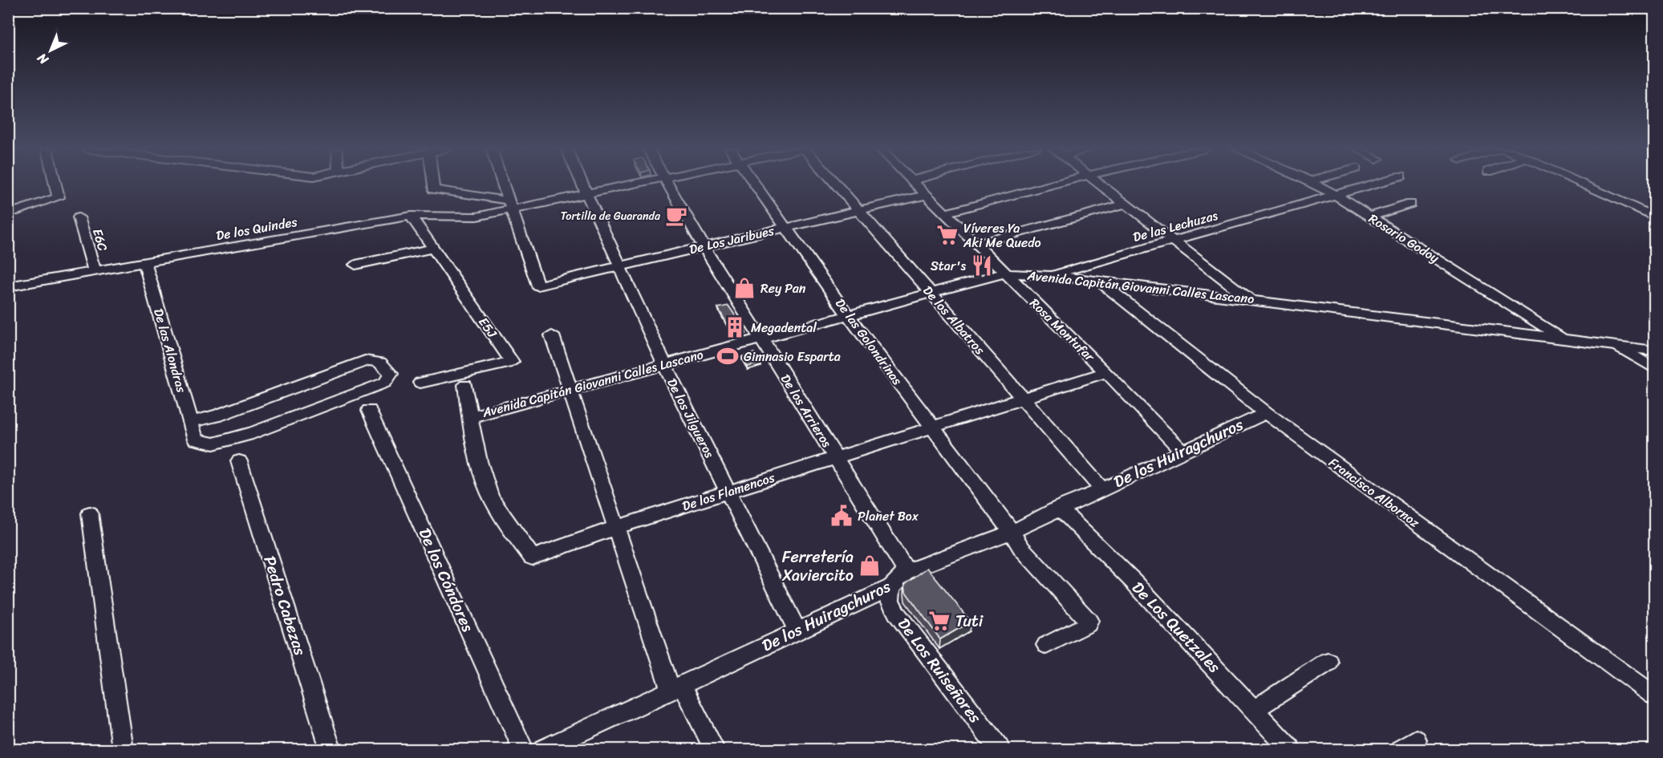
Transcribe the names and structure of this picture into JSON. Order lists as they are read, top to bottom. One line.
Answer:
{"streets":{"street":["De las Lechuzas","De los Quindes","Rosario Godoy","E6C","De Los Jaribues","Avenida Capitán Giovanni Calles Lascano","De los Albatros","E5J","Rosa Montufar","De las Golondrinas","De las Alondras","De los Arrieros","De los Jilgueros","De los Huiragchuros","De los Flamencos","Francisco Albornoz","De los Cóndores","Pedro Cabezas","De Los Quetzales","De Los Ruiseñores"]},"crossings":[["De las Lechuzas","Rosario Godoy"],["De las Lechuzas","Avenida Capitán Giovanni Calles Lascano"],["De los Quindes","E6C"],["De los Quindes","De Los Jaribues"],["De los Quindes","E5J"],["De los Quindes","De las Alondras"],["Rosario Godoy","Avenida Capitán Giovanni Calles Lascano"],["De Los Jaribues","De los Albatros"],["De Los Jaribues","Rosa Montufar"],["De Los Jaribues","De las Golondrinas"],["De Los Jaribues","De los Arrieros"],["De Los Jaribues","De los Jilgueros"],["Avenida Capitán Giovanni Calles Lascano","De los Albatros"],["Avenida Capitán Giovanni Calles Lascano","Rosa Montufar"],["Avenida Capitán Giovanni Calles Lascano","De las Golondrinas"],["Avenida Capitán Giovanni Calles Lascano","De los Arrieros"],["Avenida Capitán Giovanni Calles Lascano","De los Jilgueros"],["Avenida Capitán Giovanni Calles Lascano","De los Flamencos"],["Avenida Capitán Giovanni Calles Lascano","Francisco Albornoz"],["De los Albatros","De los Huiragchuros"],["De los Albatros","De los Flamencos"],["Rosa Montufar","De los Huiragchuros"],["Rosa Montufar","De los Flamencos"],["De las Golondrinas","De los Huiragchuros"],["De las Golondrinas","De los Flamencos"],["De los Arrieros","De los Huiragchuros"],["De los Arrieros","De los Flamencos"],["De los Jilgueros","De los Huiragchuros"],["De los Jilgueros","De los Flamencos"],["De los Huiragchuros","Francisco Albornoz"],["De los Huiragchuros","De Los Quetzales"],["De los Huiragchuros","De Los Ruiseñores"]],"places":{"cafe":["Tortilla de Guaranda"],"supermarket":["Víveres Ya Aki Me Quedo","Tuti"],"restaurant":["Star's"],"shop":["Rey Pan","Ferretería Xaviercito"],"building":["Megadental"],"sports":["Gimnasio Esparta"],"public building":["Planet Box"]},"north":"bottom left"}
